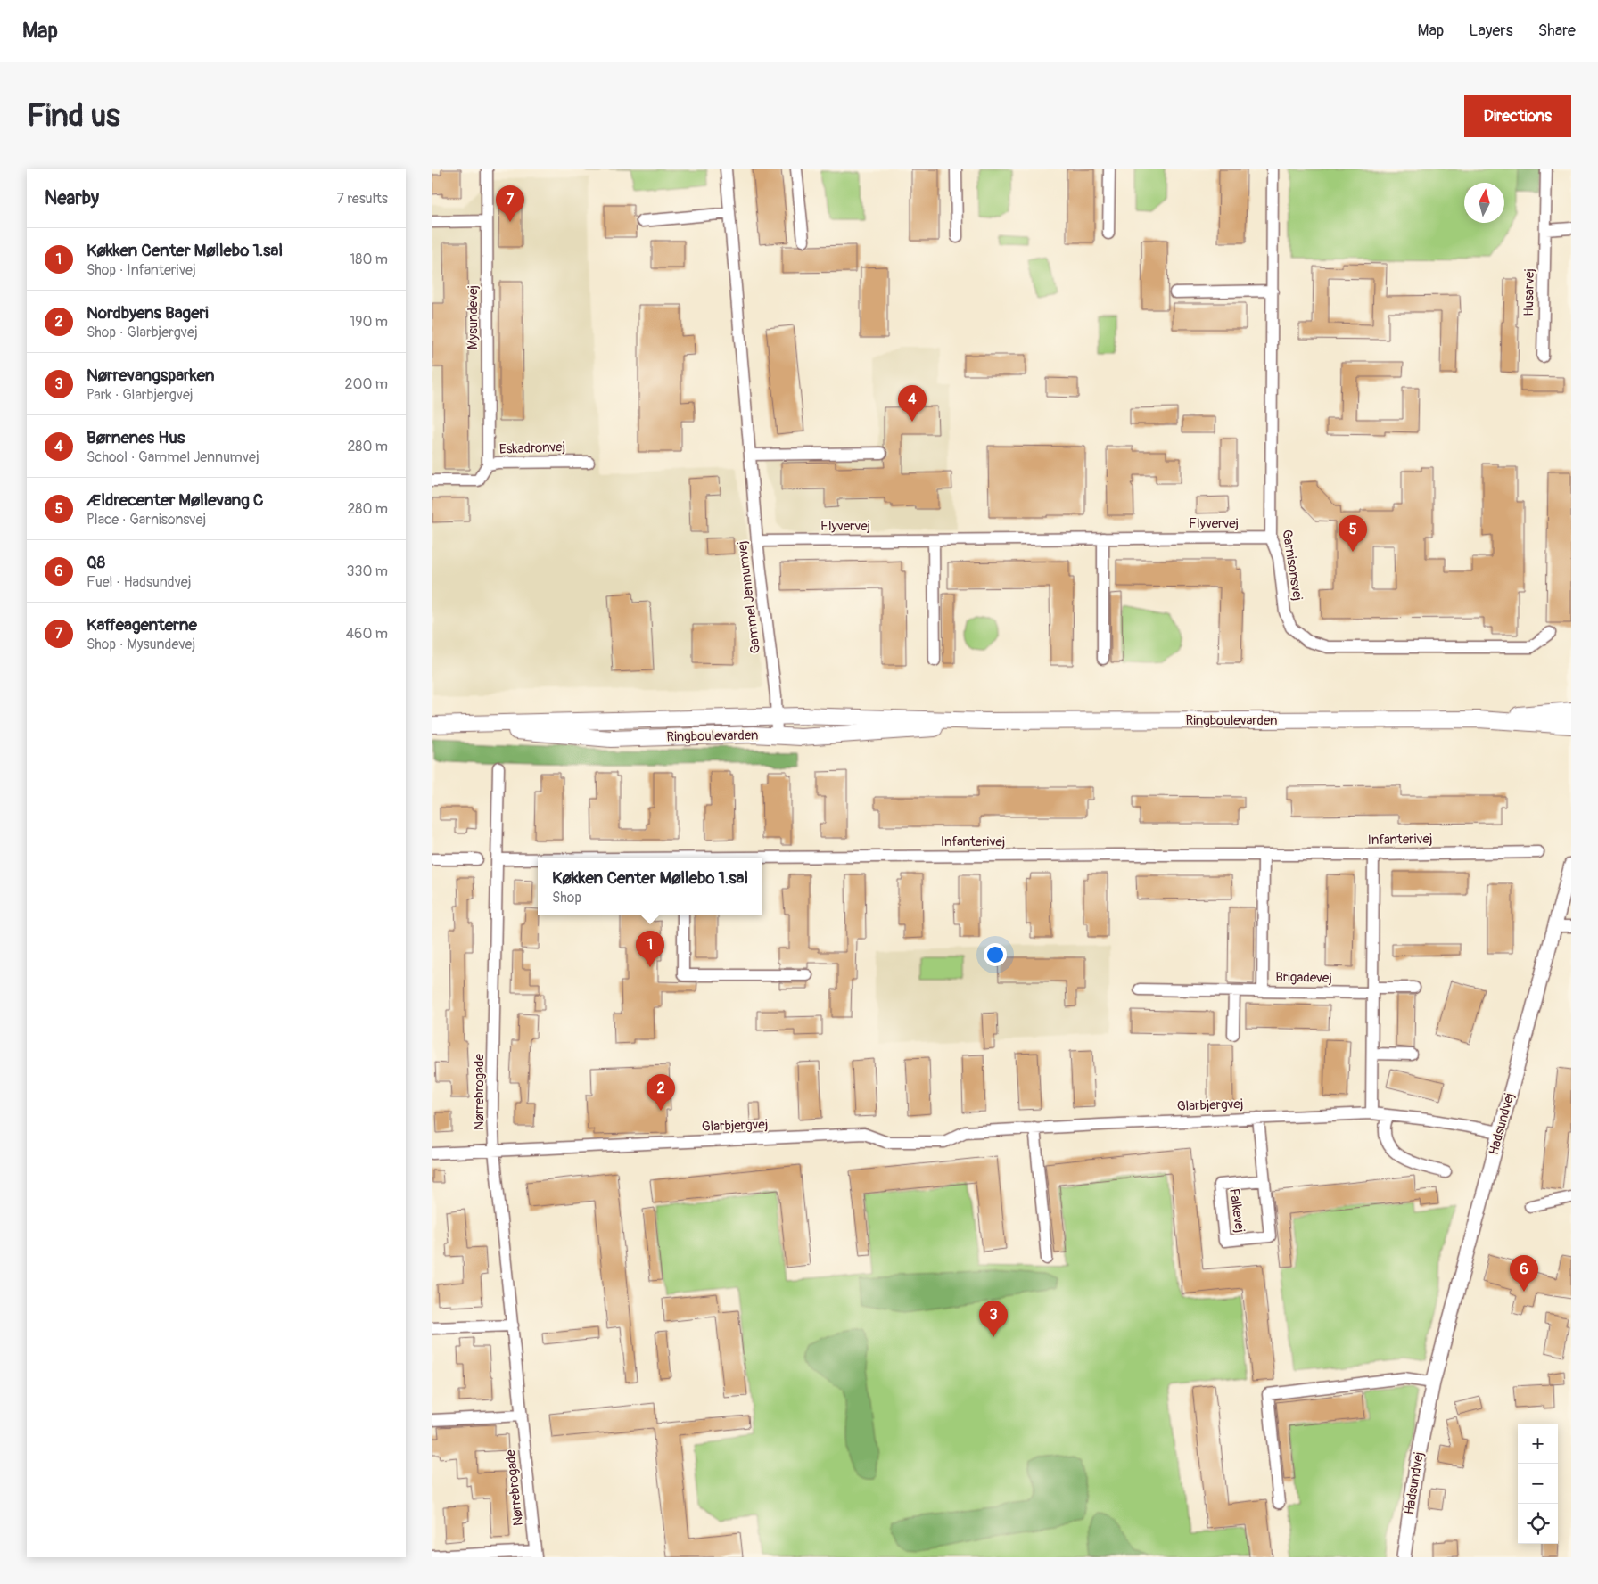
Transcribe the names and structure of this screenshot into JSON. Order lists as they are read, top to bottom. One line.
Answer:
{"streets":{"main road":["Ringboulevarden"],"street":["Husarvej","Mysundevej","Eskadronvej","Flyvervej","Garnisonsvej","Gammel Jennumvej","Infanterivej","Brigadevej","Nørrebrogade","Glarbjergvej","Hadsundvej","Falkevej"]},"crossings":[["Mysundevej","Eskadronvej"],["Flyvervej","Garnisonsvej"],["Flyvervej","Gammel Jennumvej"],["Gammel Jennumvej","Ringboulevarden"],["Infanterivej","Nørrebrogade"],["Nørrebrogade","Glarbjergvej"],["Glarbjergvej","Hadsundvej"],["Glarbjergvej","Falkevej"]],"north":"top","page":{"header":"Map","nav":["Map","Layers","Share"],"buttons":"Directions","title":"Find us","heading":["Nearby","7 results"],"pins":["7","4","5","1","2","6","3"],"list":[{"mark":"1","name":"Køkken Center Møllebo 1.sal","note":"Shop · Infanterivej","value":"180 m"},{"mark":"2","name":"Nordbyens Bageri","note":"Shop · Glarbjergvej","value":"190 m"},{"mark":"3","name":"Nørrevangsparken","note":"Park · Glarbjergvej","value":"200 m"},{"mark":"4","name":"Børnenes Hus","note":"School · Gammel Jennumvej","value":"280 m"},{"mark":"5","name":"Ældrecenter Møllevang C","note":"Place · Garnisonsvej","value":"280 m"},{"mark":"6","name":"Q8","note":"Fuel · Hadsundvej","value":"330 m"},{"mark":"7","name":"Kaffeagenterne","note":"Shop · Mysundevej","value":"460 m"}],"popup":["Køkken Center Møllebo 1.sal","Shop"],"map_buttons":["+","−"]}}
